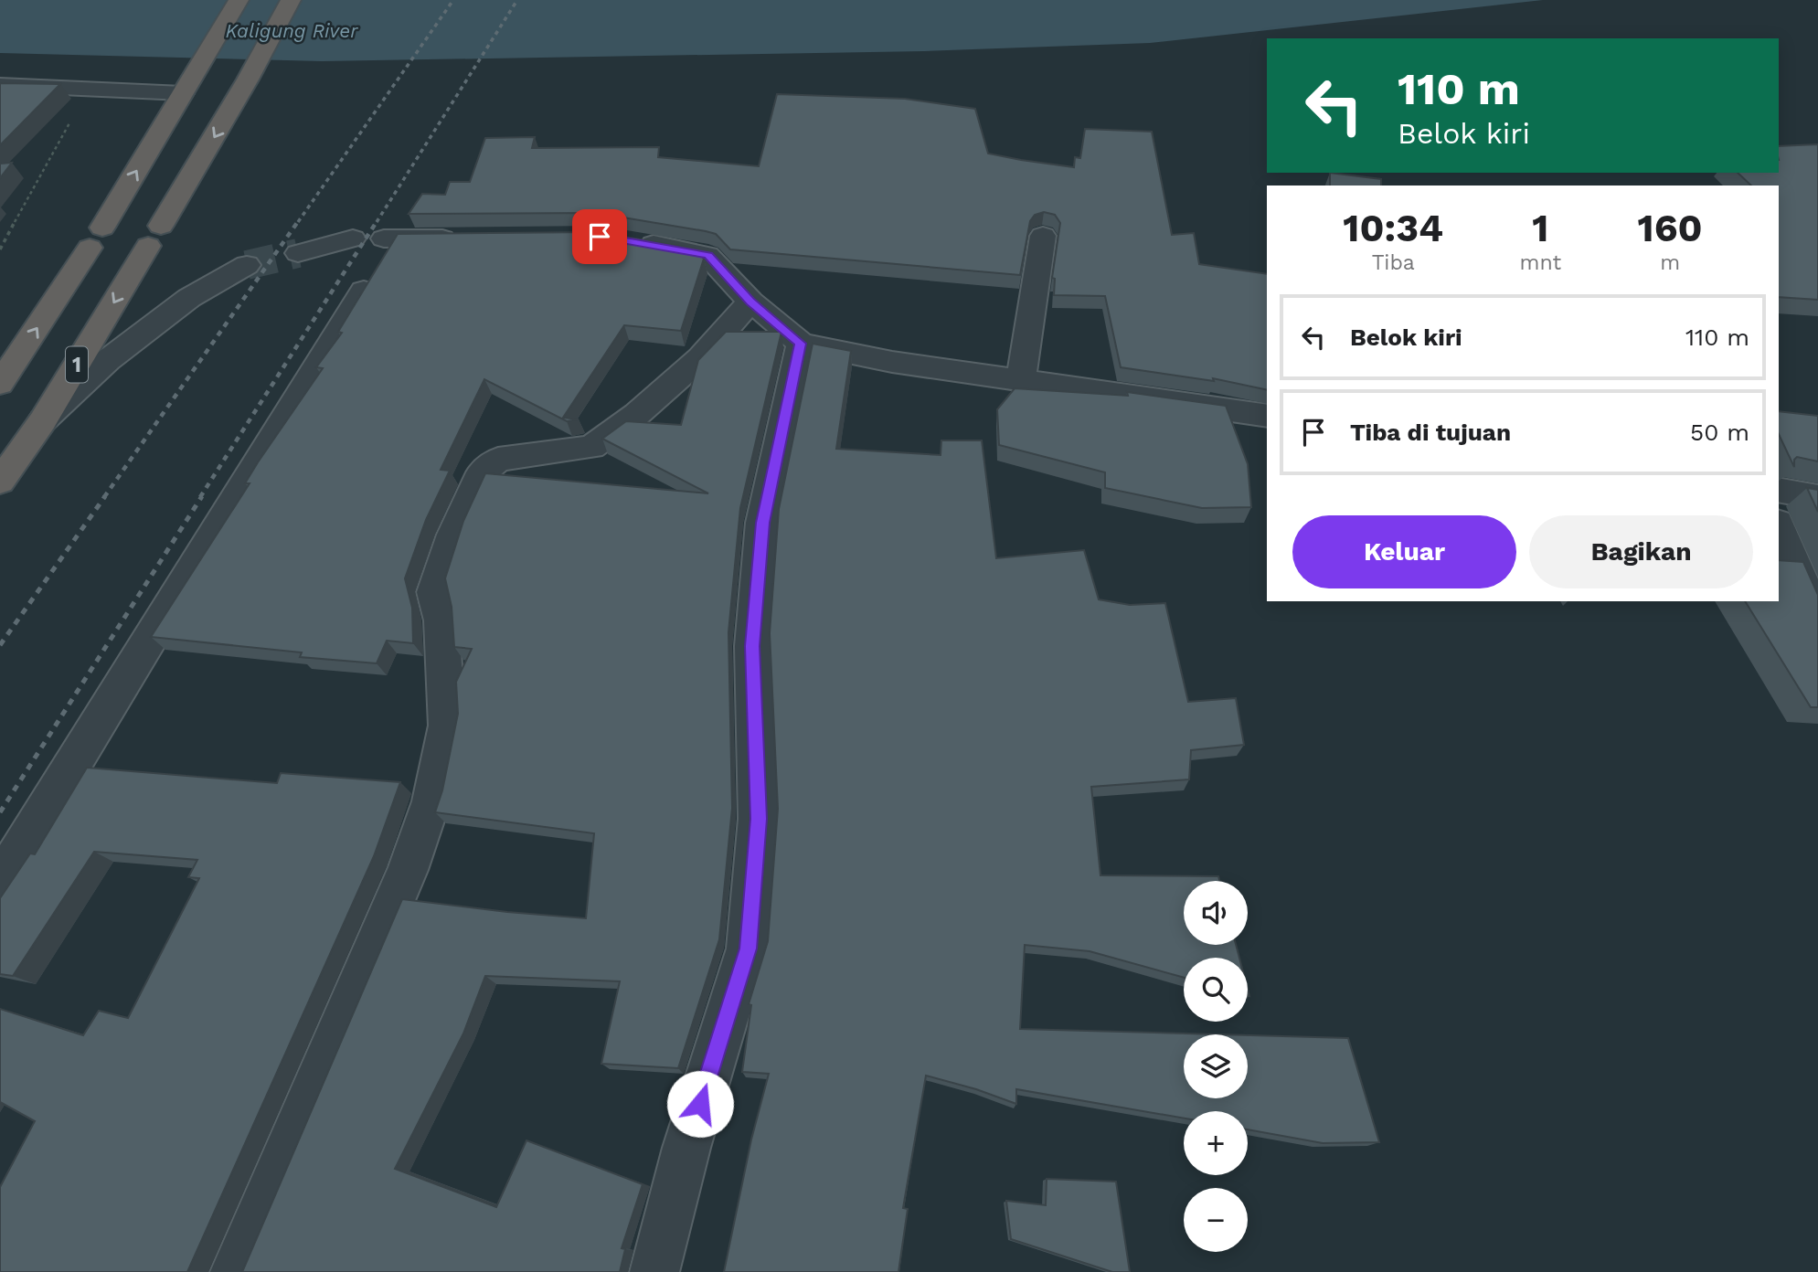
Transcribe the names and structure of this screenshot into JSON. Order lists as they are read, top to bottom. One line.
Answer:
{"streets":{"highway":["1"]},"water":["Kaligung River"],"page":{"turn":["110 m","Belok kiri"],"eta":["10:34","Tiba","1","mnt","160","m"],"list":[{"name":"Belok kiri","value":"110 m"},{"name":"Tiba di tujuan","value":"50 m"}],"buttons":["Keluar","Bagikan"],"map_buttons":["+","−"]}}
